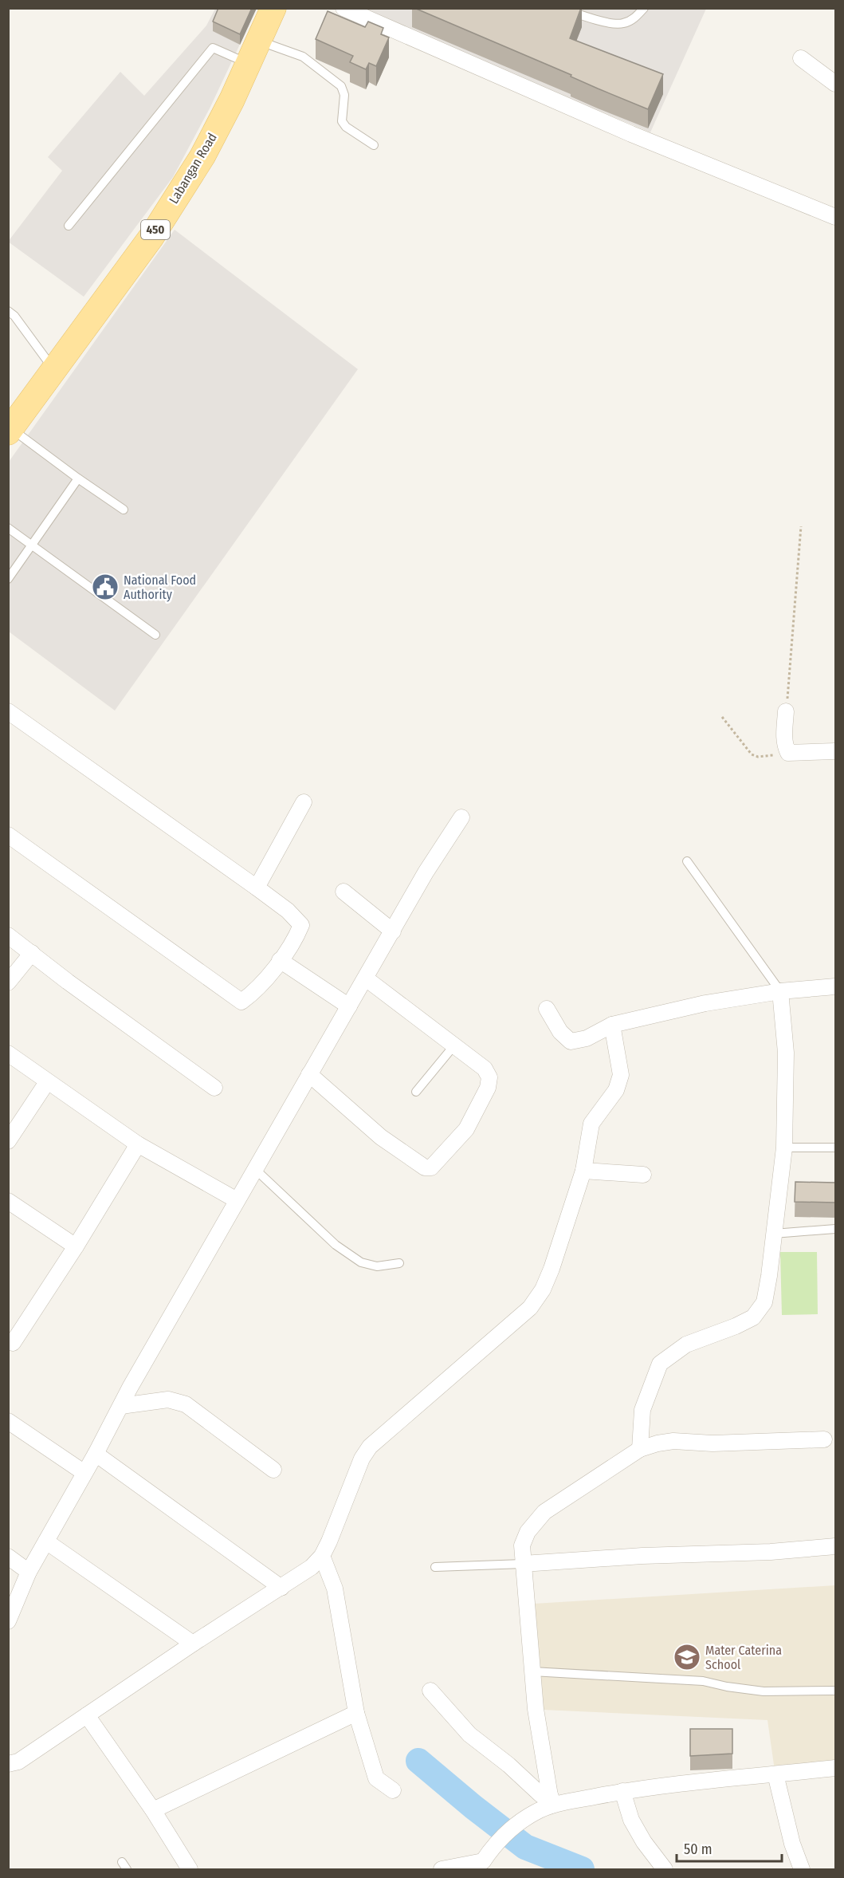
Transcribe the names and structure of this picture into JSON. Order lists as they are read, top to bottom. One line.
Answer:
{"streets":{"main road":["Labangan Road","450"]},"places":{"public building":["National Food Authority"],"school or university":["Mater Caterina School"]},"scale_bar":"50 m"}
